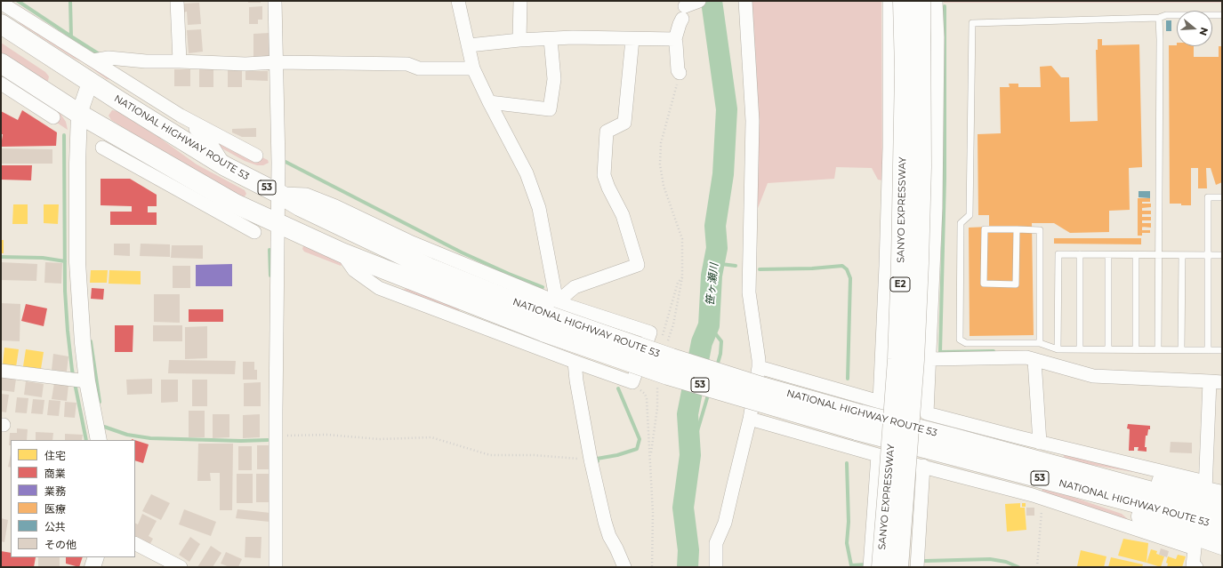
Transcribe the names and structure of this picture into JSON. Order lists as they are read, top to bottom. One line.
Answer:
{"streets":{"highway":["NATIONAL HIGHWAY ROUTE 53","53","SANYO EXPRESSWAY","E2"]},"crossings":[["NATIONAL HIGHWAY ROUTE 53","53"]],"water":["笹ヶ瀬川"],"legend":["住宅","商業","業務","医療","公共","その他"],"north":"right"}
